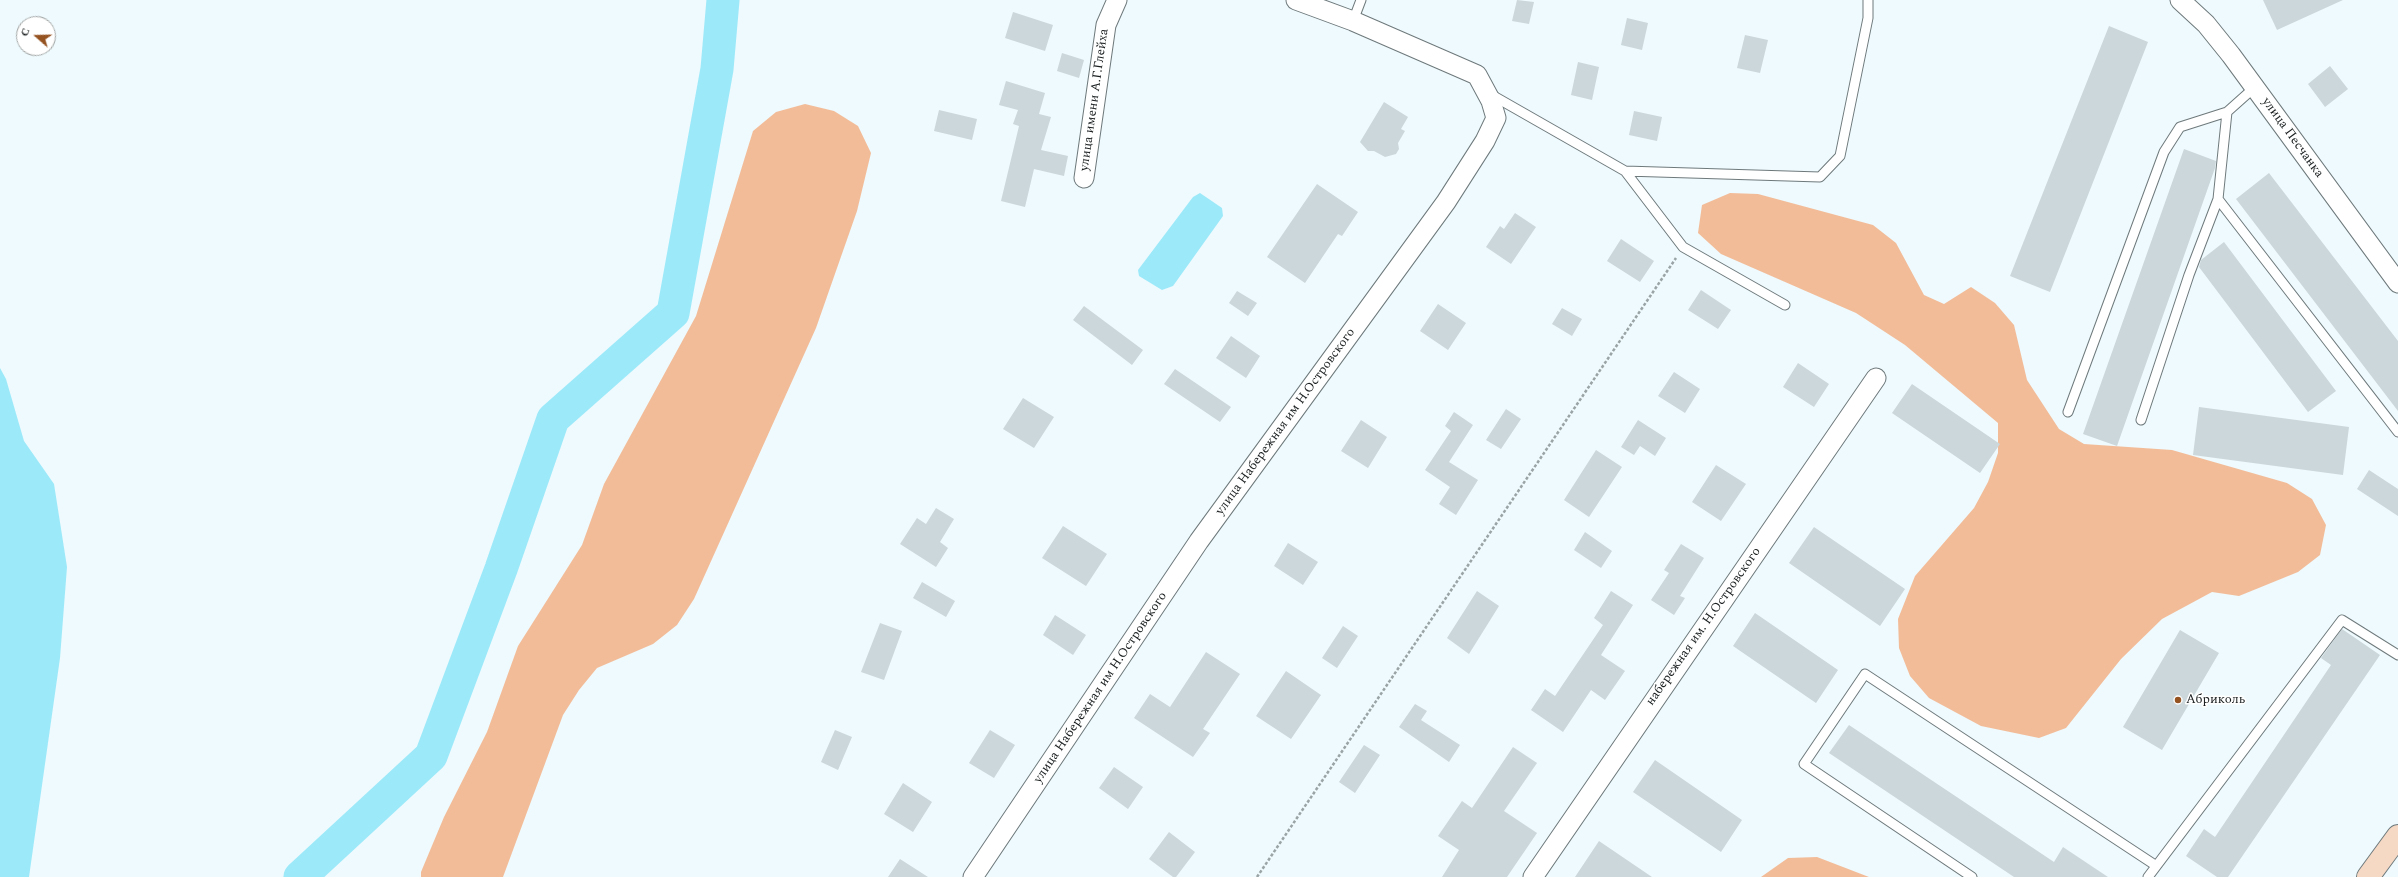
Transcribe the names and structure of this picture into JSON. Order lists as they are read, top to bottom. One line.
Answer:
{"streets":{"street":["улица имени А.Г.Глейха","улица Песчанка","улица Набережная им Н.Островского","набережная им. Н.Островского"]},"places":["Абриколь"],"north":"left"}
